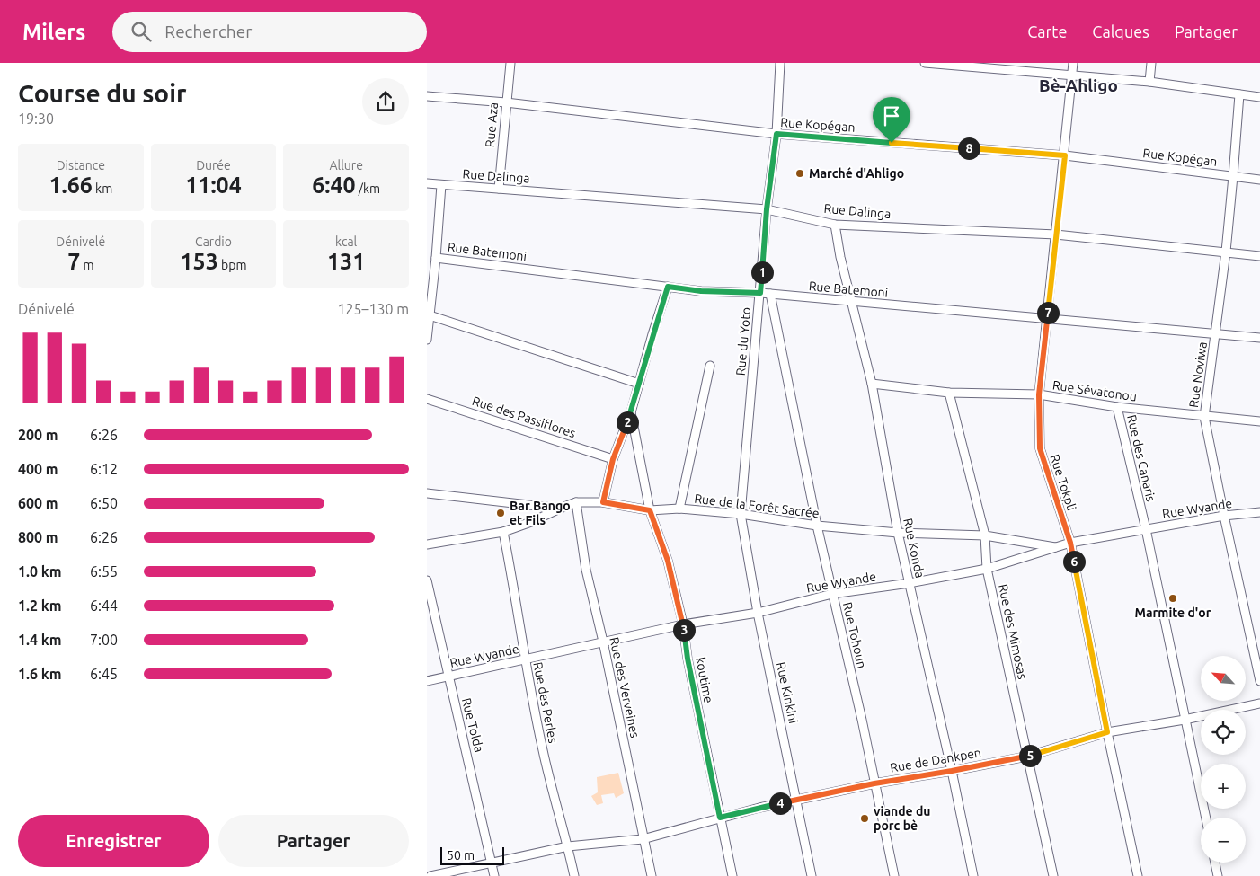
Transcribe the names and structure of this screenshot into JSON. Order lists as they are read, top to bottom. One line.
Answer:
{"streets":{"street":["Rue Aza","Rue Kopégan","Rue Dalinga","Rue Batemoni","Rue du Yoto","Rue Noviwa","Rue Sévatonou","Rue des Passiflores","Rue des Canaris","Rue Tokpli","Rue de la Forêt Sacrée","Rue Wyande","Rue Konda","Rue des Mimosas","Rue Tohoun","koutime","Rue des Verveines","Rue Kinkini","Rue des Perles","Rue Tolda","Rue de Dankpen"]},"crossings":[["Rue Aza","Rue Kopégan"],["Rue Aza","Rue Dalinga"],["Rue Kopégan","Rue du Yoto"],["Rue Kopégan","Rue Noviwa"],["Rue Kopégan","Rue Tokpli"],["Rue Dalinga","Rue du Yoto"],["Rue Dalinga","Rue Noviwa"],["Rue Dalinga","Rue Tokpli"],["Rue Dalinga","Rue Konda"],["Rue Batemoni","Rue du Yoto"],["Rue Batemoni","Rue Noviwa"],["Rue Batemoni","Rue Tokpli"],["Rue Batemoni","Rue Konda"],["Rue Batemoni","Rue Tohoun"],["Rue du Yoto","Rue de la Forêt Sacrée"],["Rue du Yoto","Rue Kinkini"],["Rue Noviwa","Rue Sévatonou"],["Rue Noviwa","Rue Wyande"],["Rue Sévatonou","Rue des Canaris"],["Rue Sévatonou","Rue Tokpli"],["Rue Sévatonou","Rue Konda"],["Rue Sévatonou","Rue des Mimosas"],["Rue des Canaris","Rue Wyande"],["Rue des Canaris","Rue de Dankpen"],["Rue Tokpli","Rue Wyande"],["Rue Tokpli","Rue de Dankpen"],["Rue de la Forêt Sacrée","Rue Wyande"],["Rue de la Forêt Sacrée","Rue Konda"],["Rue de la Forêt Sacrée","Rue des Mimosas"],["Rue de la Forêt Sacrée","Rue Tohoun"],["Rue de la Forêt Sacrée","koutime"],["Rue de la Forêt Sacrée","Rue des Verveines"],["Rue de la Forêt Sacrée","Rue Kinkini"],["Rue Wyande","Rue Konda"],["Rue Wyande","Rue des Mimosas"],["Rue Wyande","Rue Tohoun"],["Rue Wyande","koutime"],["Rue Wyande","Rue des Verveines"],["Rue Wyande","Rue Kinkini"],["Rue Wyande","Rue des Perles"],["Rue Wyande","Rue Tolda"],["Rue Konda","Rue de Dankpen"],["Rue des Mimosas","Rue de Dankpen"],["Rue Tohoun","Rue de Dankpen"],["koutime","Rue de Dankpen"],["Rue des Verveines","Rue de Dankpen"],["Rue Kinkini","Rue de Dankpen"],["Rue des Perles","Rue de Dankpen"],["Rue Tolda","Rue de Dankpen"]],"districts":["Bè-Ahligo"],"places":["Marché d'Ahligo","Bar Bango et Fils","Marmite d'or","viande du porc bè"],"scale_bar":"50 m","north":"top left","page":{"header":"Milers","search":"Rechercher","nav":["Carte","Calques","Partager"],"heading":["Course du soir","19:30"],"pins":["8","1","7","2","6","3","5","4"],"stats":[["Distance","1.66 km"],["Durée","11:04"],["Allure","6:40 /km"],["Dénivelé","7 m"],["Cardio","153 bpm"],["kcal","131"]],"chart":["Dénivelé","125–130 m"],"list":[{"name":"200 m","note":"6:26"},{"name":"400 m","note":"6:12"},{"name":"600 m","note":"6:50"},{"name":"800 m","note":"6:26"},{"name":"1.0 km","note":"6:55"},{"name":"1.2 km","note":"6:44"},{"name":"1.4 km","note":"7:00"},{"name":"1.6 km","note":"6:45"}],"map_buttons":["+","−"],"buttons":["Enregistrer","Partager"],"scale":"50 m"}}
